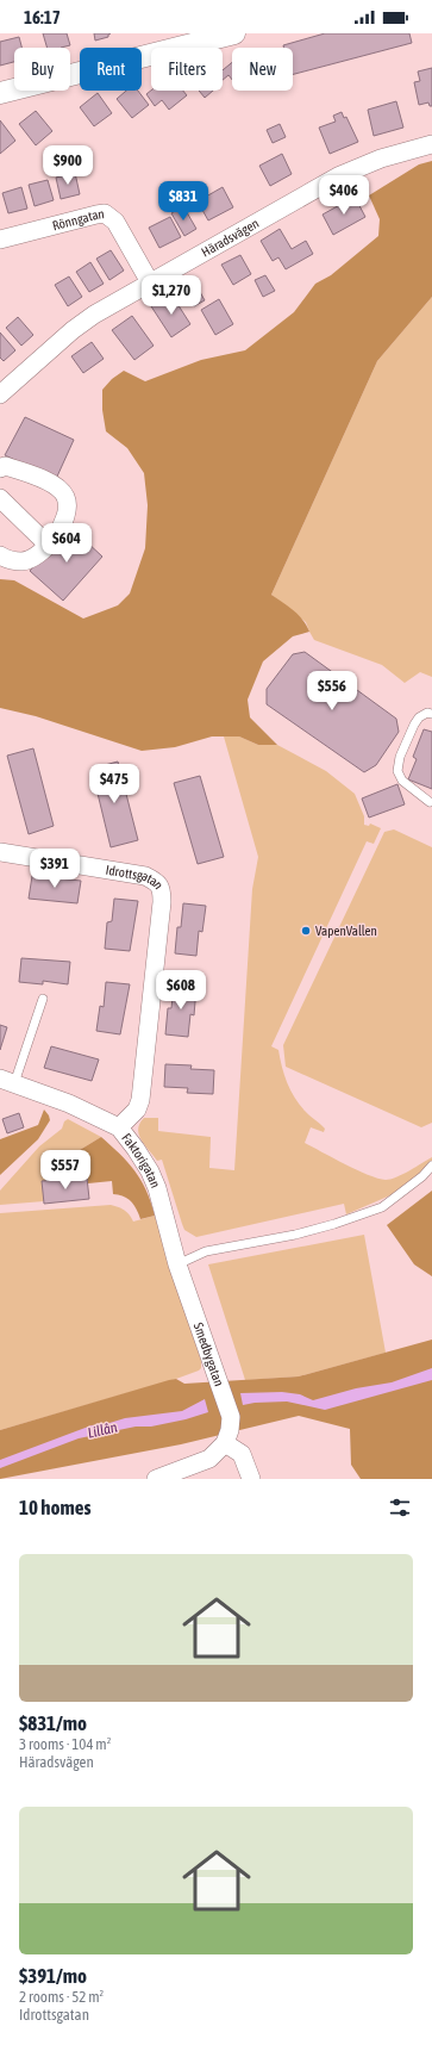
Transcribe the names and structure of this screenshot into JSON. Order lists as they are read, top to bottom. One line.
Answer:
{"streets":{"street":["Rönngatan","Häradsvägen","Idrottsgatan","Faktorigatan","Smedbygatan"]},"crossings":[["Rönngatan","Häradsvägen"],["Idrottsgatan","Faktorigatan"],["Faktorigatan","Smedbygatan"]],"water":["Lillån"],"places":["VapenVallen"],"page":{"status":"16:17","chip":["Buy","Rent","Filters","New"],"price":["$900","$406","$831","$1,270","$604","$556","$475","$391","$608","$557"],"heading":"10 homes","list":[{"name":"$831/mo","note":"3 rooms · 104 m² · Häradsvägen"},{"name":"$391/mo","note":"2 rooms · 52 m² · Idrottsgatan"}]}}
